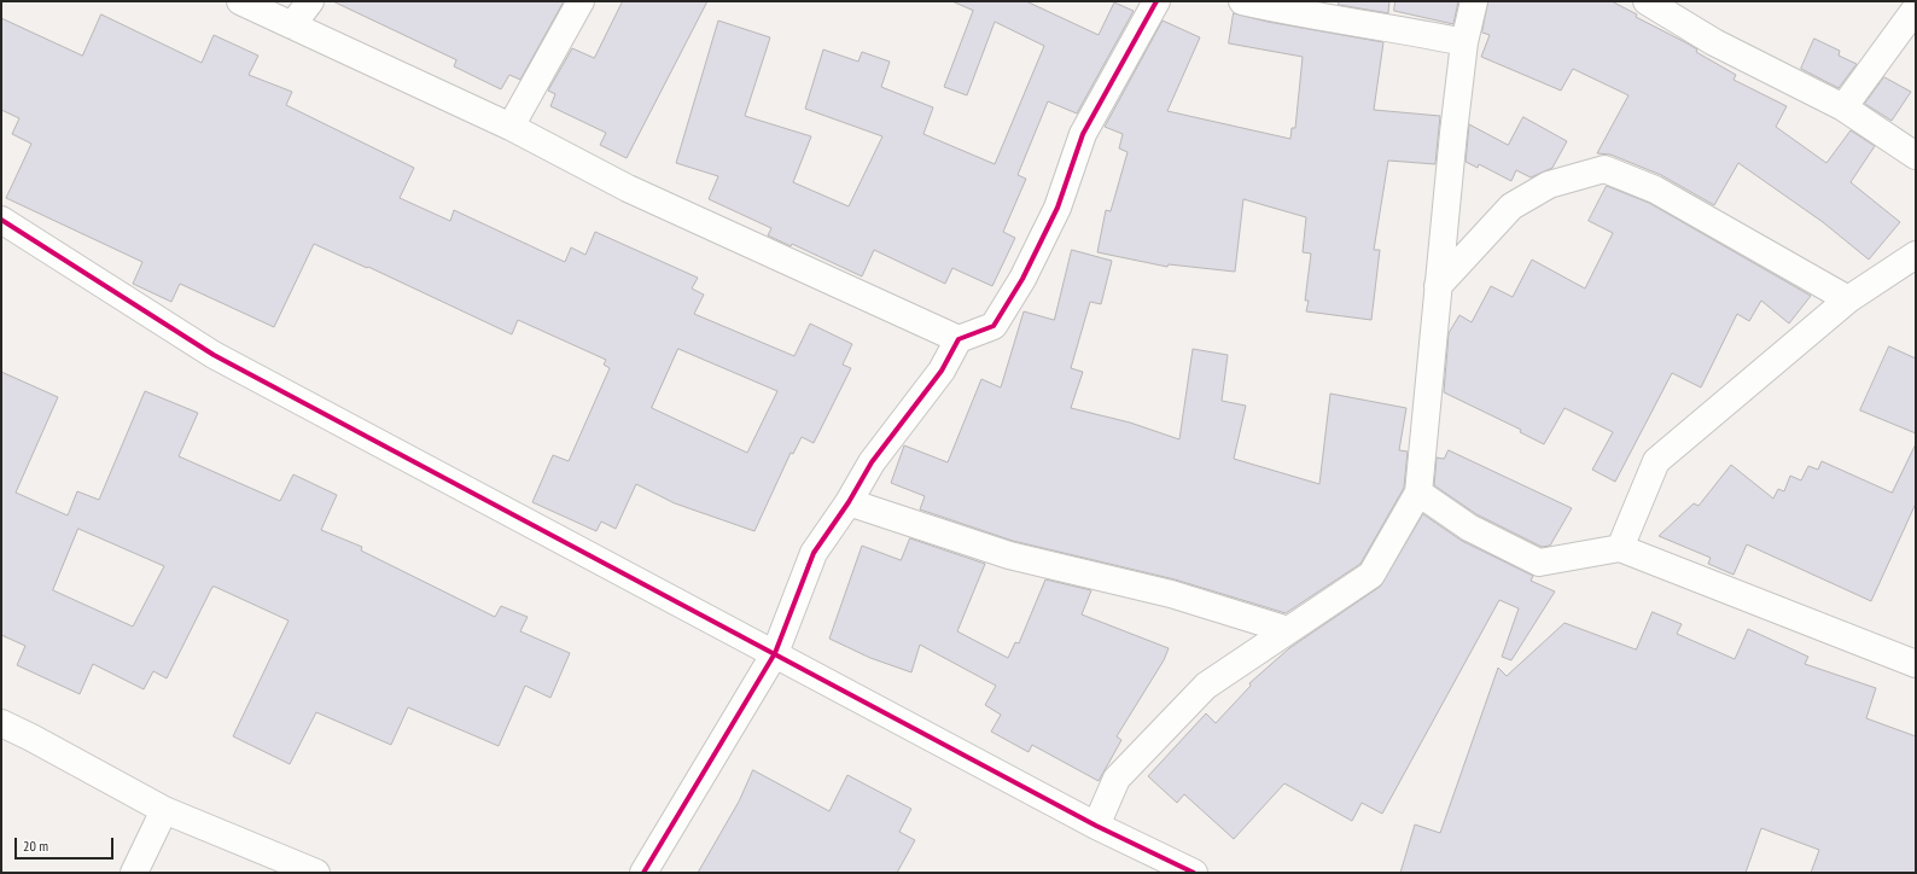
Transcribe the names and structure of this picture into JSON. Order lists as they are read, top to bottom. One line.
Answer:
{"scale_bar":"20 m"}
